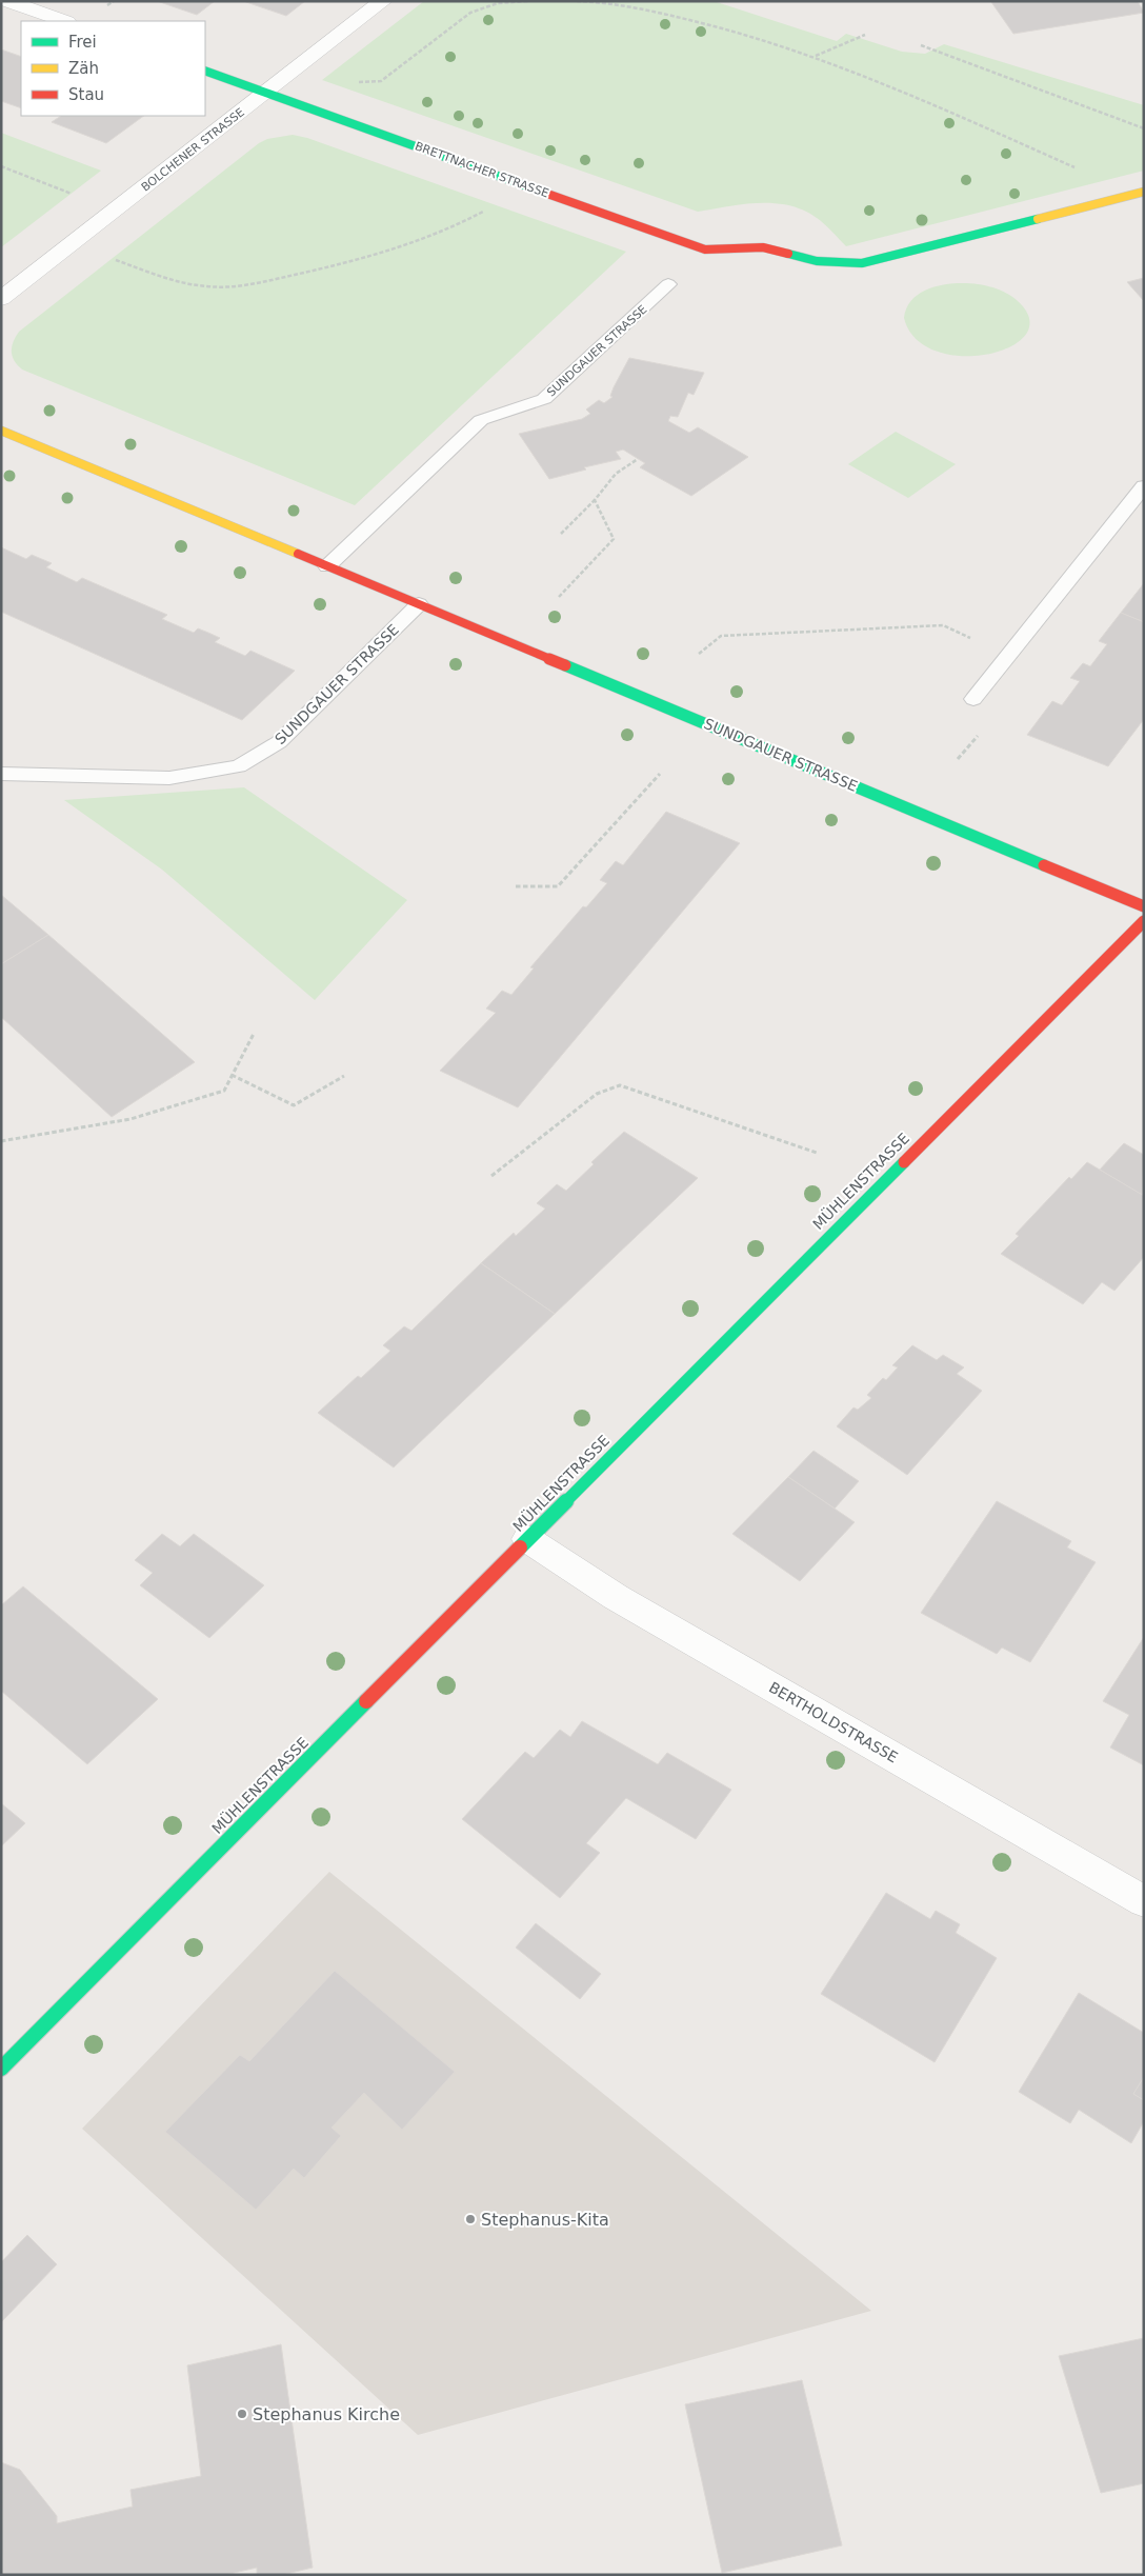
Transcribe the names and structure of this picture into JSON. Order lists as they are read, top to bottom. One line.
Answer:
{"streets":{"street":["BOLCHENER STRASSE","BRETTNACHER STRASSE","SUNDGAUER STRASSE","MÜHLENSTRASSE","BERTHOLDSTRASSE"]},"crossings":[["BOLCHENER STRASSE","BRETTNACHER STRASSE"],["MÜHLENSTRASSE","BERTHOLDSTRASSE"]],"places":["Stephanus-Kita","Stephanus Kirche"],"legend":["Frei","Zäh","Stau"]}
